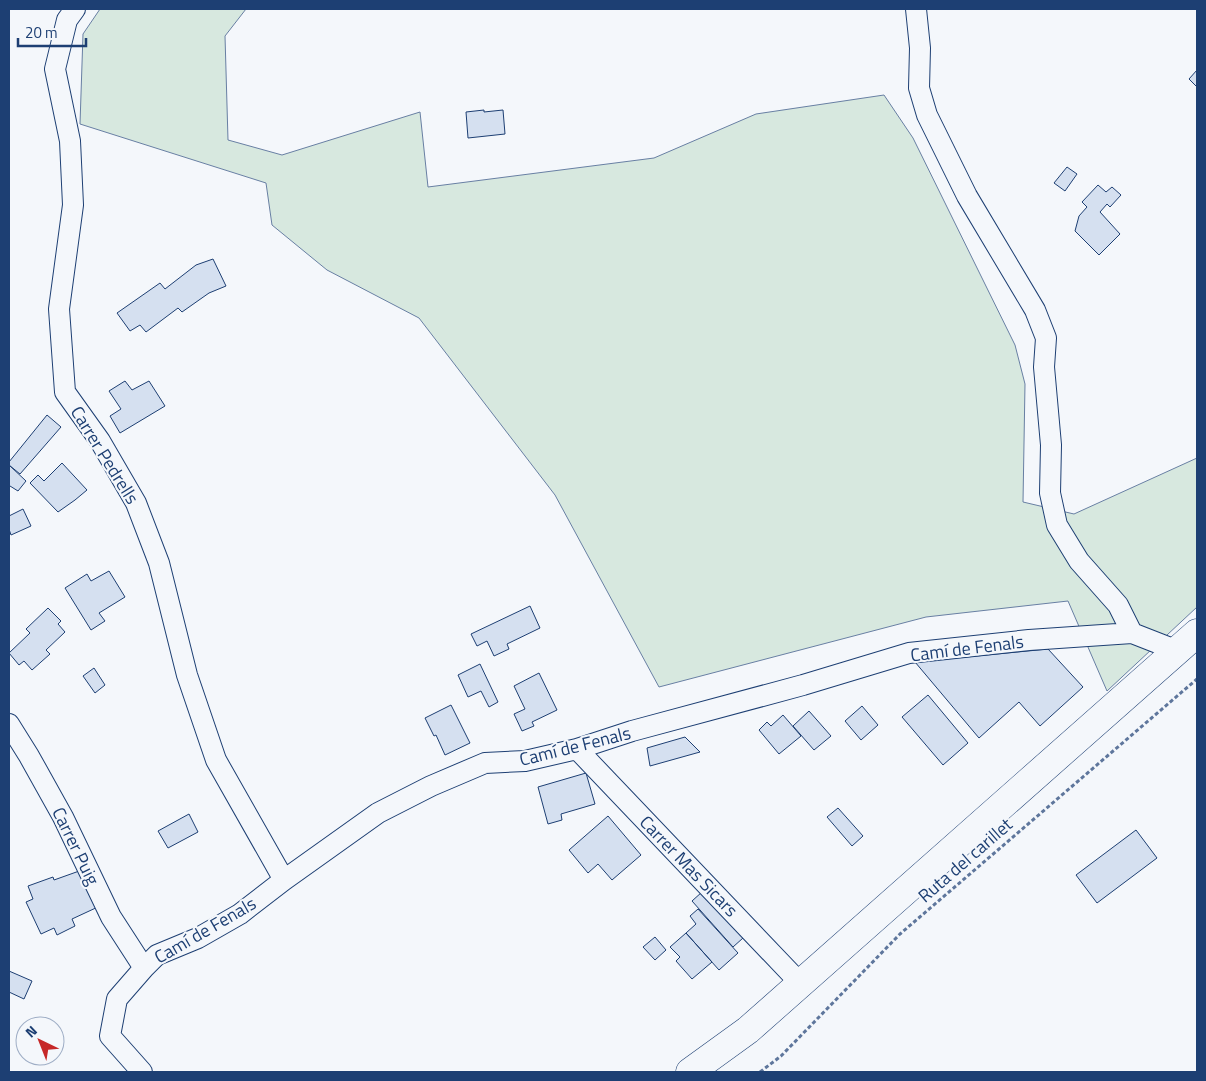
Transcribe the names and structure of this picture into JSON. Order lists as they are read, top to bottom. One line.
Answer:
{"streets":{"street":["Carrer Pedrells","Camí de Fenals","Carrer Puig","Carrer Mas Sicars"],"path":["Ruta del carillet"]},"crossings":[["Carrer Pedrells","Camí de Fenals"],["Camí de Fenals","Carrer Puig"],["Camí de Fenals","Carrer Mas Sicars"]],"scale_bar":"20 m","north":"top left"}
